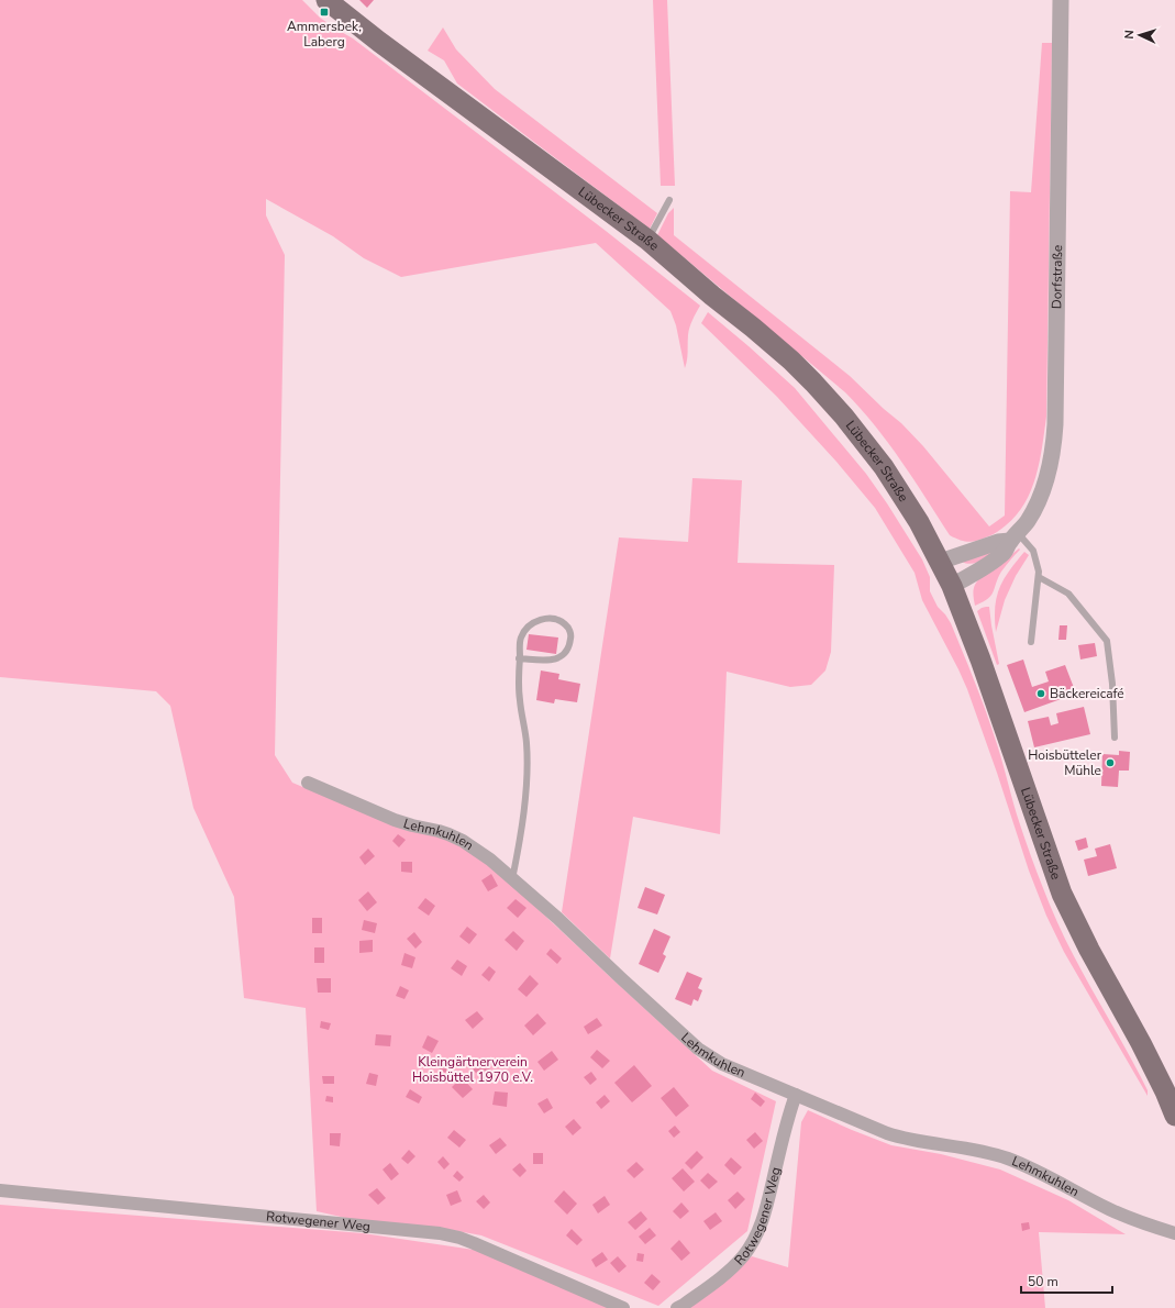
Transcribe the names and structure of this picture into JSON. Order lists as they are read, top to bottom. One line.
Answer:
{"streets":{"main road":["Lübecker Straße"],"street":["Dorfstraße","Lehmkuhlen","Rotwegener Weg"]},"crossings":[["Lübecker Straße","Dorfstraße"],["Lehmkuhlen","Rotwegener Weg"]],"parks":["Kleingärtnerverein Hoisbüttel 1970 e.V."],"places":{"transit":["Ammersbek, Laberg"],"other":["Bäckereicafé","Hoisbütteler Mühle"]},"scale_bar":"50 m","north":"left"}
